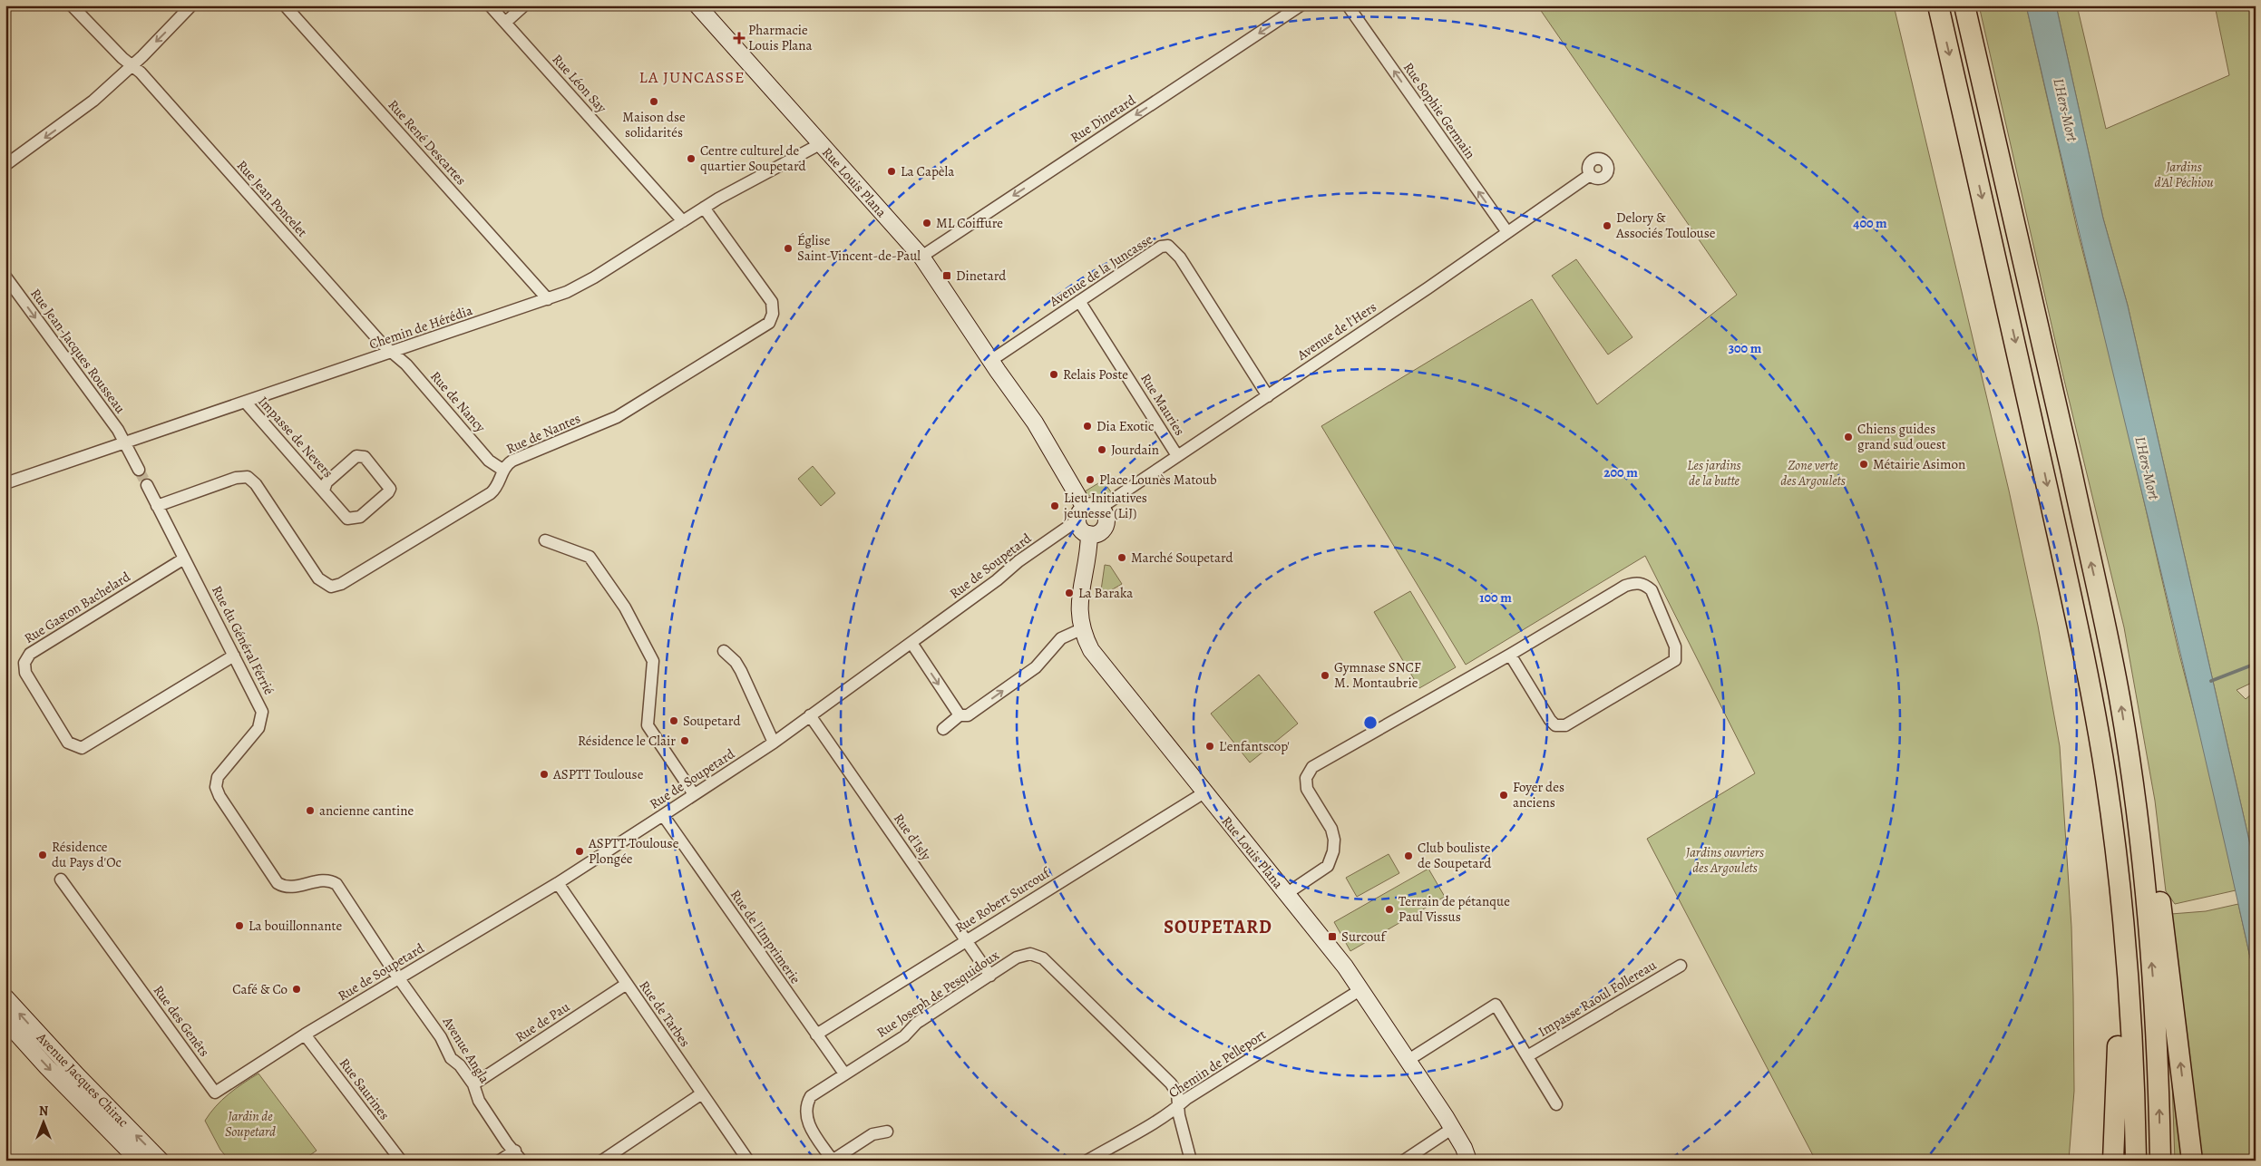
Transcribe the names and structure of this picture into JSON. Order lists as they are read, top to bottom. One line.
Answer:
{"streets":{"street":["Rue Léon Say","Rue Sophie Germain","Rue Dinetard","Rue René Descartes","Rue Louis Plana","Rue Jean Poncelet","Avenue de la Juncasse","Chemin de Hérédia","Avenue de l'Hers","Rue Jean-Jacques Rousseau","Rue de Nancy","Rue Mauries","Rue de Nantes","Impasse de Nevers","Rue de Soupetard","Rue Gaston Bachelard","Rue du Général Férrié","Rue d'Isly","Rue Robert Surcouf","Rue de l'Imprimerie","Rue Joseph de Pesquidoux","Impasse Raoul Follereau","Rue de Tarbes","Rue des Genêts","Rue de Pau","Avenue Angla","Chemin de Pelleport","Avenue Jacques Chirac","Rue Saurines"]},"crossings":[["Rue Léon Say","Chemin de Hérédia"],["Rue Sophie Germain","Avenue de l'Hers"],["Rue Dinetard","Rue Louis Plana"],["Rue René Descartes","Chemin de Hérédia"],["Rue Louis Plana","Avenue de la Juncasse"],["Rue Louis Plana","Chemin de Hérédia"],["Rue Louis Plana","Avenue de l'Hers"],["Rue Louis Plana","Rue de Soupetard"],["Rue Louis Plana","Rue Robert Surcouf"],["Rue Louis Plana","Chemin de Pelleport"],["Rue Jean Poncelet","Chemin de Hérédia"],["Rue Jean Poncelet","Rue de Nancy"],["Avenue de la Juncasse","Avenue de l'Hers"],["Avenue de la Juncasse","Rue Mauries"],["Chemin de Hérédia","Rue Jean-Jacques Rousseau"],["Chemin de Hérédia","Rue de Nancy"],["Chemin de Hérédia","Rue de Nantes"],["Chemin de Hérédia","Impasse de Nevers"],["Avenue de l'Hers","Rue Mauries"],["Avenue de l'Hers","Rue de Soupetard"],["Rue de Nancy","Rue de Nantes"],["Rue de Nantes","Rue du Général Férrié"],["Rue de Soupetard","Rue du Général Férrié"],["Rue de Soupetard","Rue d'Isly"],["Rue de Soupetard","Rue de l'Imprimerie"],["Rue de Soupetard","Rue de Tarbes"],["Rue de Soupetard","Rue des Genêts"],["Rue de Soupetard","Avenue Angla"],["Rue de Soupetard","Rue Saurines"],["Rue Gaston Bachelard","Rue du Général Férrié"],["Rue du Général Férrié","Avenue Angla"],["Rue d'Isly","Rue Robert Surcouf"],["Rue d'Isly","Rue Joseph de Pesquidoux"],["Rue Robert Surcouf","Rue de l'Imprimerie"],["Rue de l'Imprimerie","Rue Joseph de Pesquidoux"],["Rue Joseph de Pesquidoux","Chemin de Pelleport"],["Rue de Tarbes","Rue de Pau"],["Rue des Genêts","Rue Saurines"],["Rue de Pau","Avenue Angla"]],"one_way":["Rue Sophie Germain","Rue Dinetard","Rue Jean-Jacques Rousseau"],"districts":["LA JUNCASSE","SOUPETARD"],"water":["L'Hers-Mort"],"parks":["Jardins d'Al Péchiou","Les jardins de la butte","Zone verte des Argoulets","Jardins ouvriers des Argoulets","Jardin de Soupetard"],"places":{"health":["Pharmacie Louis Plana"],"other":["Maison dse solidarités","Centre culturel de quartier Soupetard","La Capèla","ML Coiffure","Delory & Associés Toulouse","Église Saint-Vincent-de-Paul","Relais Poste","Dia Exotic","Chiens guides grand sud ouest","Jourdain","Métairie Asimon","Place Lounès Matoub","Lieu Initiatives jeunesse (LiJ)","Marché Soupetard","La Baraka","Gymnase SNCF M. Montaubrie","Soupetard","Résidence le Clair","L'enfantscop'","ASPTT Toulouse","Foyer des anciens","ancienne cantine","ASPTT Toulouse Plongée","Résidence du Pays d'Oc","Club bouliste de Soupetard","Terrain de pétanque Paul Vissus","La bouillonnante","Café & Co"],"transit":["Dinetard","Surcouf"]},"north":"top","rings":["400 m","300 m","200 m","100 m"]}
